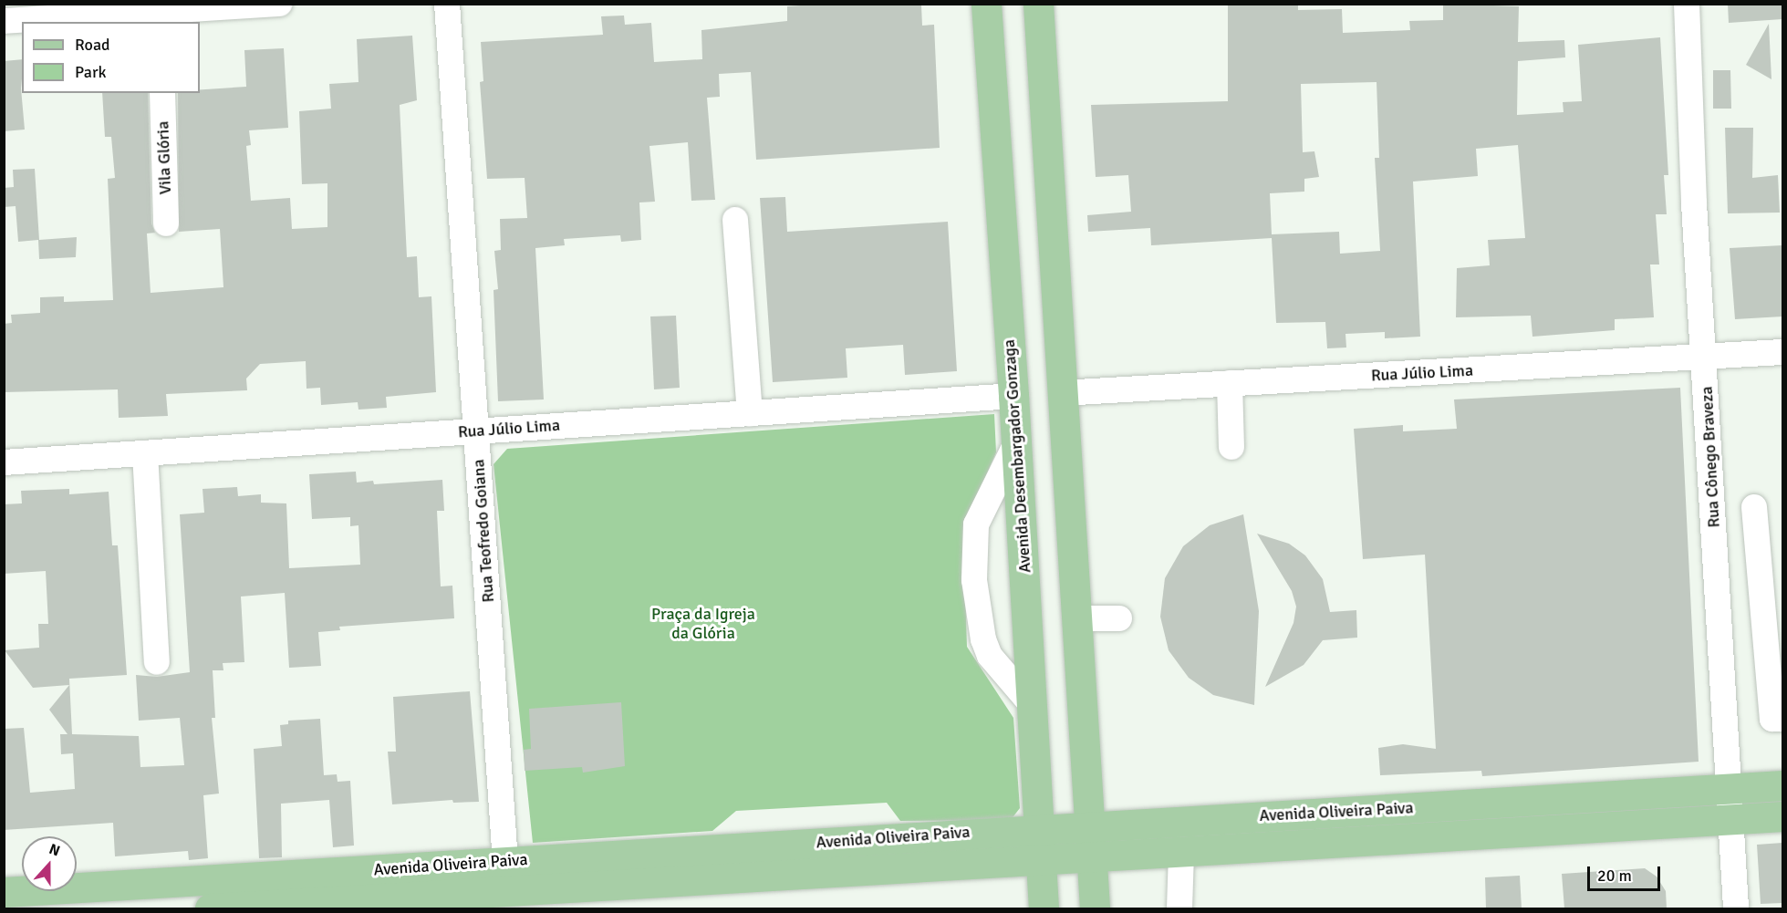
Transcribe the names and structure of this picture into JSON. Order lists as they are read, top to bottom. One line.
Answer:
{"streets":{"main road":["Avenida Desembargador Gonzaga","Avenida Oliveira Paiva"],"street":["Vila Glória","Rua Júlio Lima","Rua Cônego Braveza","Rua Teofredo Goiana"]},"crossings":[["Rua Júlio Lima","Avenida Desembargador Gonzaga"],["Rua Júlio Lima","Rua Cônego Braveza"],["Rua Júlio Lima","Rua Teofredo Goiana"],["Avenida Desembargador Gonzaga","Avenida Oliveira Paiva"],["Rua Cônego Braveza","Avenida Oliveira Paiva"],["Rua Teofredo Goiana","Avenida Oliveira Paiva"]],"parks":["Praça da Igreja da Glória"],"legend":["Road","Park"],"scale_bar":"20 m","north":"top"}
